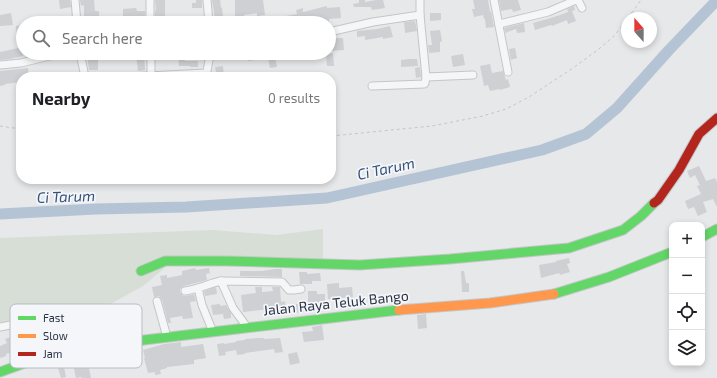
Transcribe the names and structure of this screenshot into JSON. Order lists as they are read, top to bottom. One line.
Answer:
{"streets":{"main road":["Jalan Raya Teluk Bango"]},"water":["Ci Tarum"],"legend":["Fast","Slow","Jam"],"north":"top","page":{"search":"Search here","heading":["Nearby","0 results"],"map_buttons":["+","−"]}}
